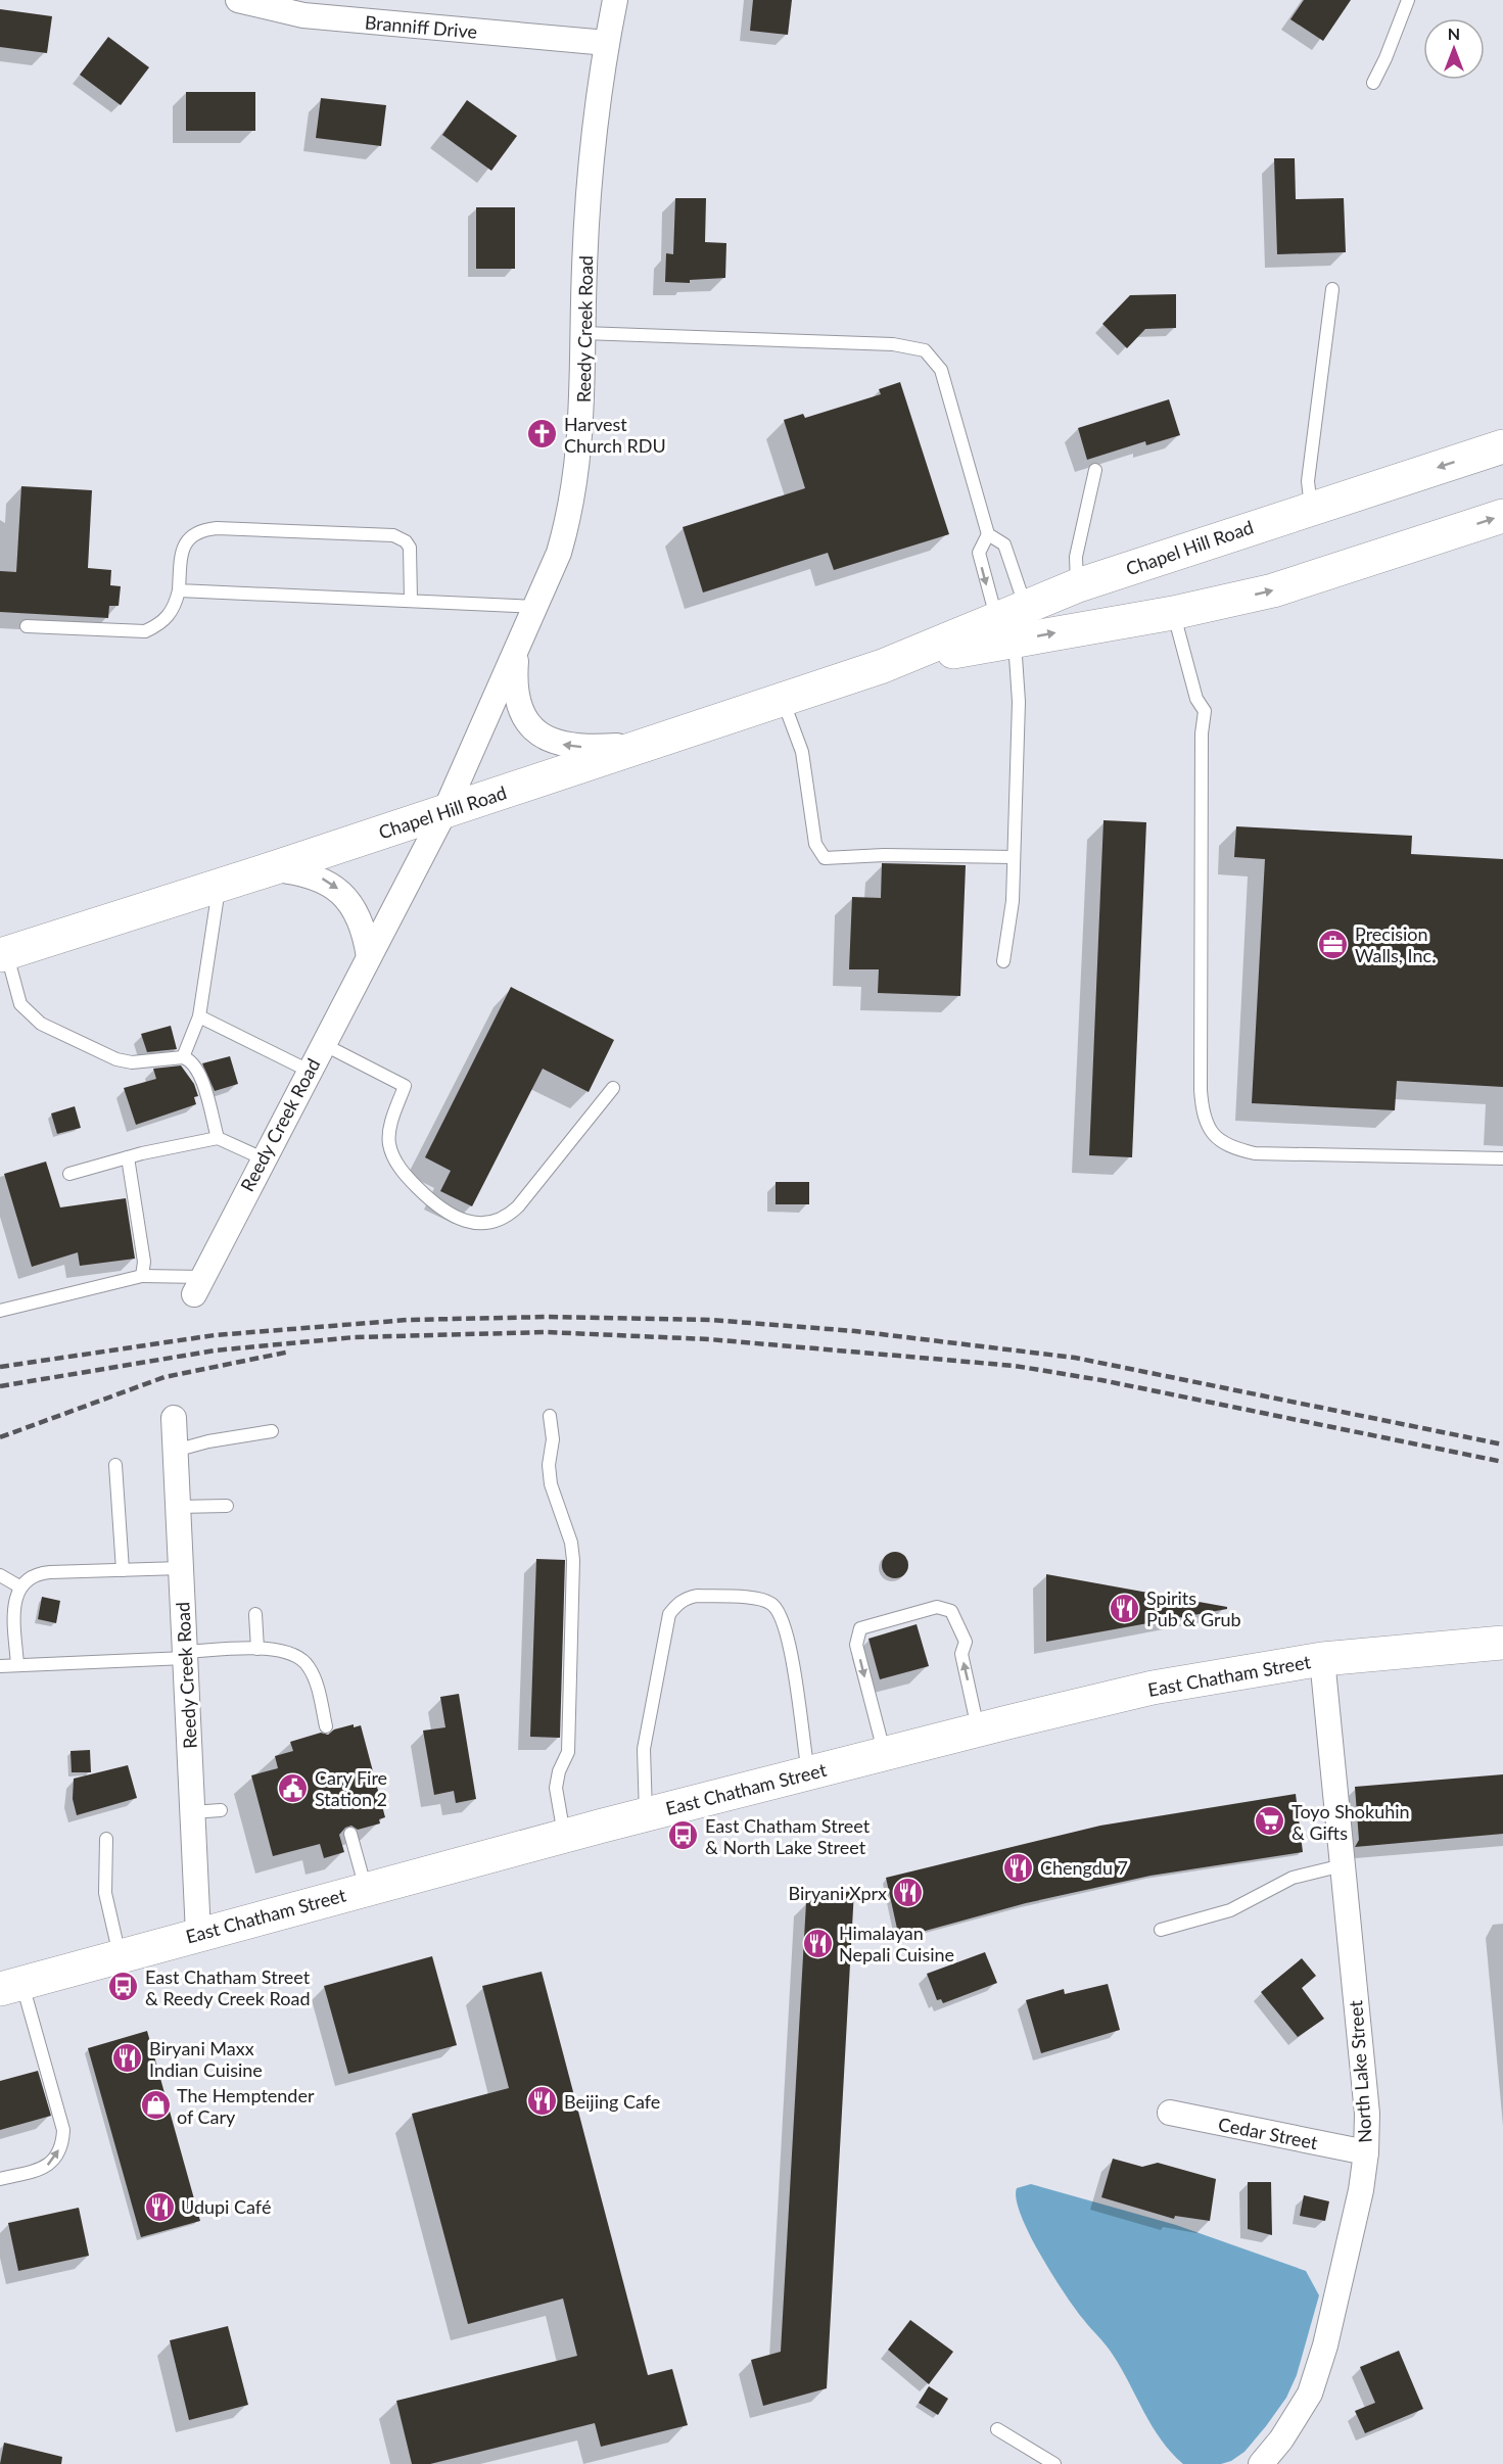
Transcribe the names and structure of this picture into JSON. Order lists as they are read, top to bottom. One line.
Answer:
{"streets":{"main road":["Chapel Hill Road","East Chatham Street"],"street":["Branniff Drive","Reedy Creek Road","North Lake Street","Cedar Street"]},"crossings":[["Branniff Drive","Reedy Creek Road"],["Reedy Creek Road","Chapel Hill Road"],["Reedy Creek Road","East Chatham Street"],["East Chatham Street","North Lake Street"],["North Lake Street","Cedar Street"]],"places":{"church":["Harvest Church RDU"],"office":["Precision Walls, Inc."],"restaurant":["Spirits Pub & Grub","Chengdu 7","Biryani Xprx","Himalayan Nepali Cuisine","Biryani Maxx Indian Cuisine","Beijing Cafe","Udupi Café"],"public building":["Cary Fire Station 2"],"supermarket":["Toyo Shokuhin & Gifts"],"bus stop":["East Chatham Street & North Lake Street","East Chatham Street & Reedy Creek Road"],"shop":["The Hemptender of Cary"]},"north":"top"}
